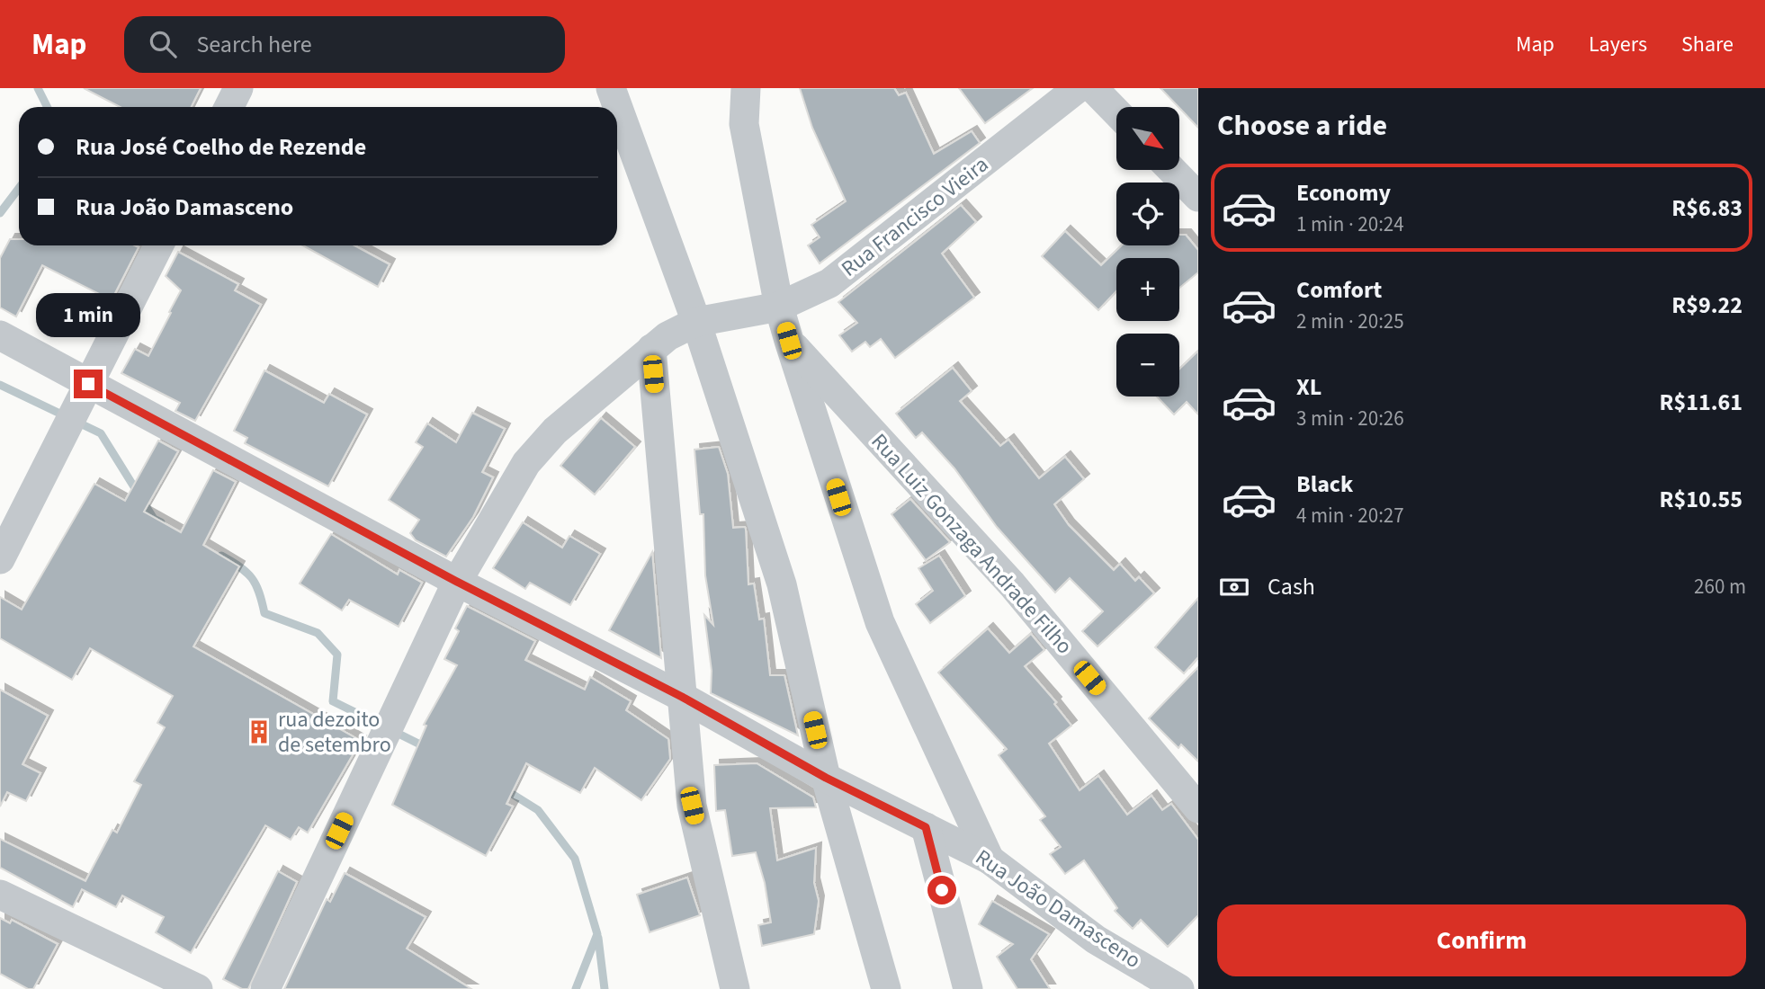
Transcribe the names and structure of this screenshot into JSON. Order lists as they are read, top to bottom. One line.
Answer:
{"streets":{"street":["Rua Francisco Vieira","Rua Luiz Gonzaga Andrade Filho","Rua João Damasceno"]},"crossings":[["Rua Francisco Vieira","Rua João Damasceno"]],"places":{"building":["rua dezoito de setembro"]},"north":"bottom right","page":{"header":"Map","search":"Search here","nav":["Map","Layers","Share"],"heading":"Choose a ride","map_buttons":["+","−"],"banner":["Rua José Coelho de Rezende","Rua João Damasceno"],"list":[{"name":"Economy","note":"1 min · 20:24","value":"R$6.83"},{"name":"Comfort","note":"2 min · 20:25","value":"R$9.22"},{"name":"XL","note":"3 min · 20:26","value":"R$11.61"},{"name":"Black","note":"4 min · 20:27","value":"R$10.55"}],"bubble":"1 min","pay":["Cash","260 m"],"buttons":"Confirm"}}
